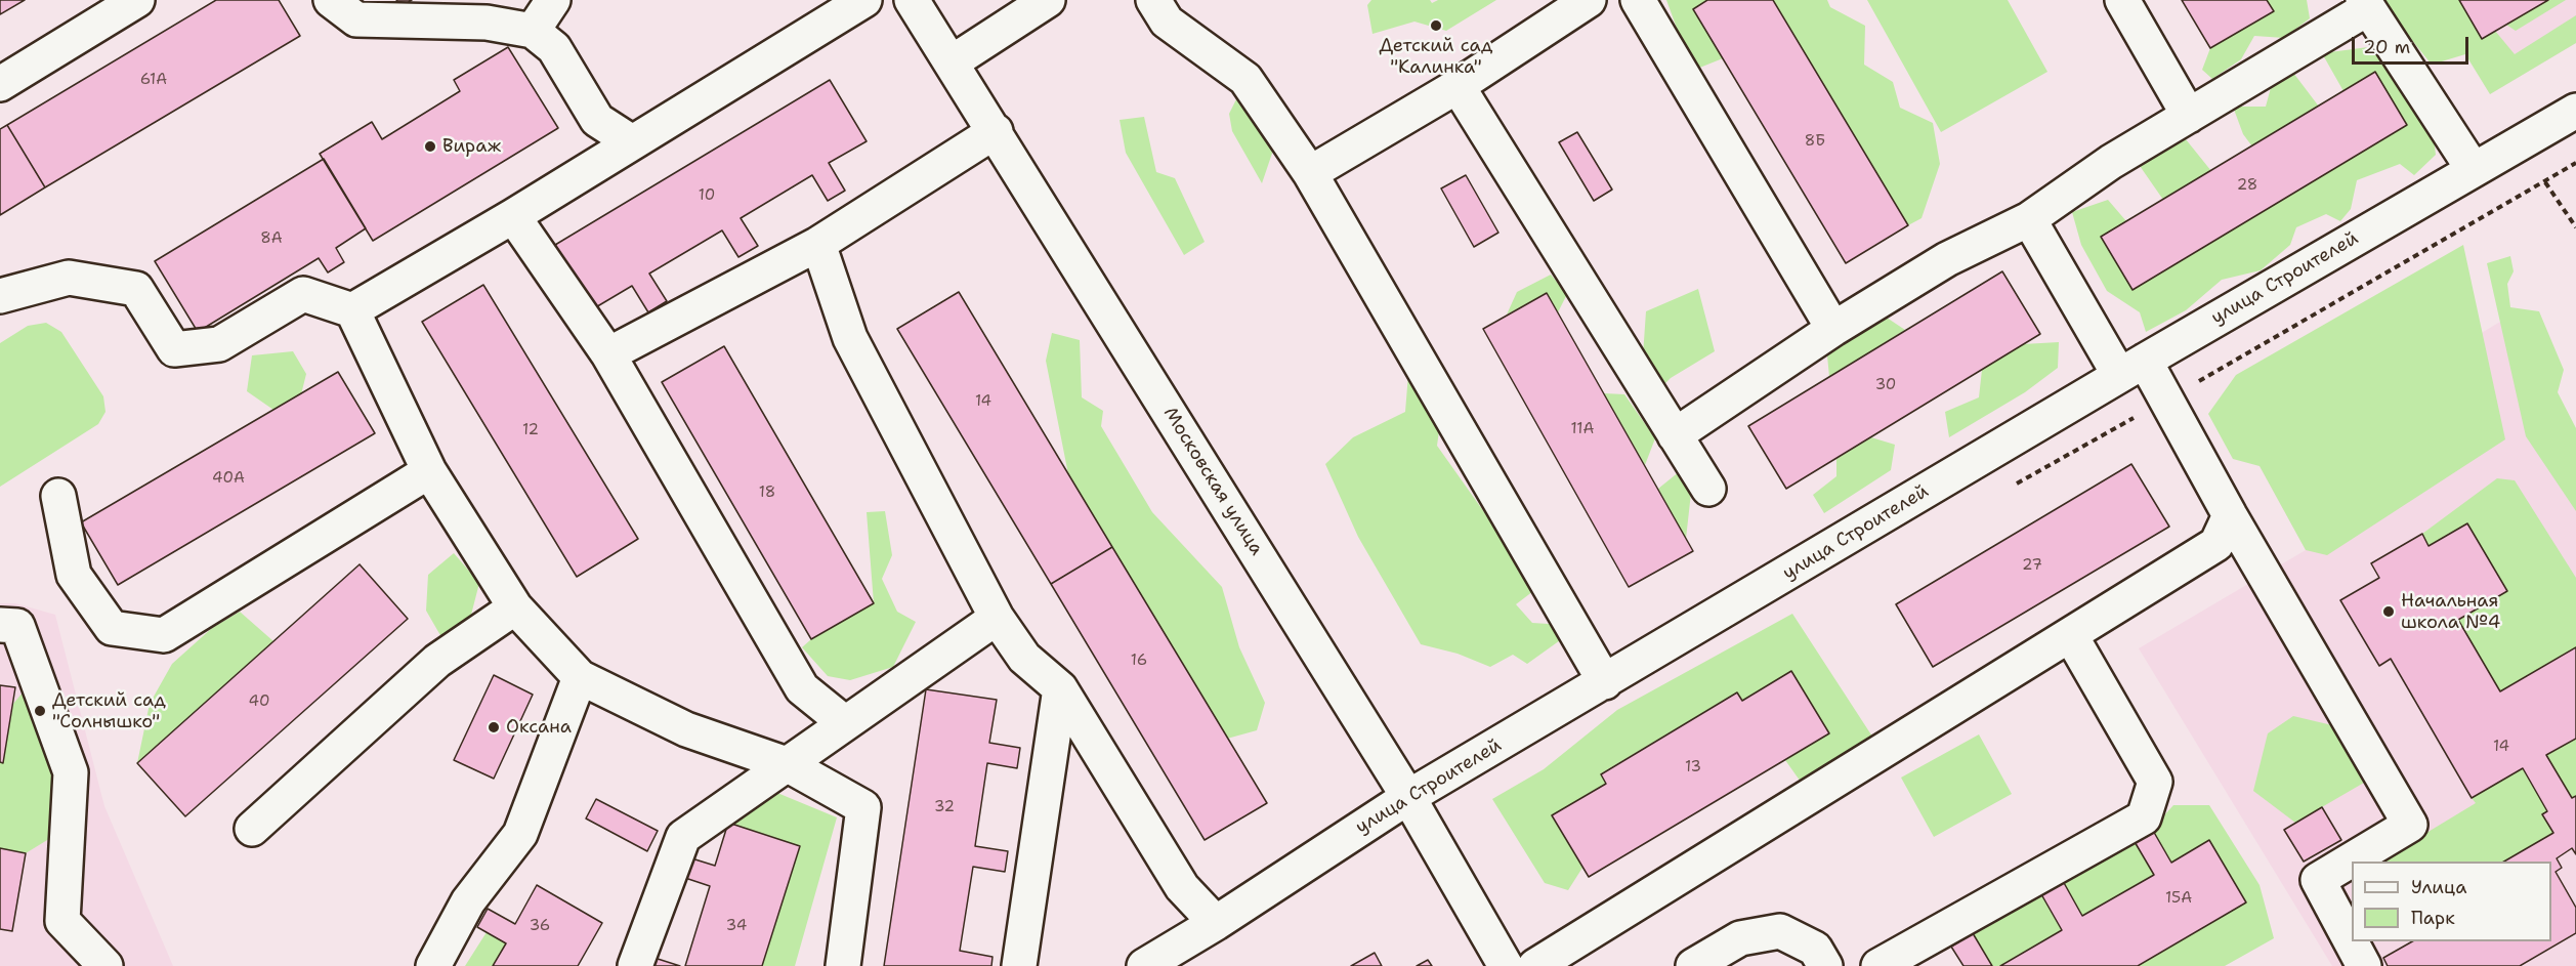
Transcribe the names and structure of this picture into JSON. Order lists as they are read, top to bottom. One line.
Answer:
{"streets":{"street":["улица Строителей","Московская улица"]},"crossings":[["улица Строителей","Московская улица"]],"places":["Детский сад \"Калинка\"","Вираж","Начальная школа №4","Детский сад \"Солнышко\"","Оксана"],"house_numbers":["61А","8Б","28","10","8А","30","14","11А","12","40А","18","27","16","40","14","13","32","15А","36","34"],"legend":["Улица","Парк"],"scale_bar":"20 m"}
